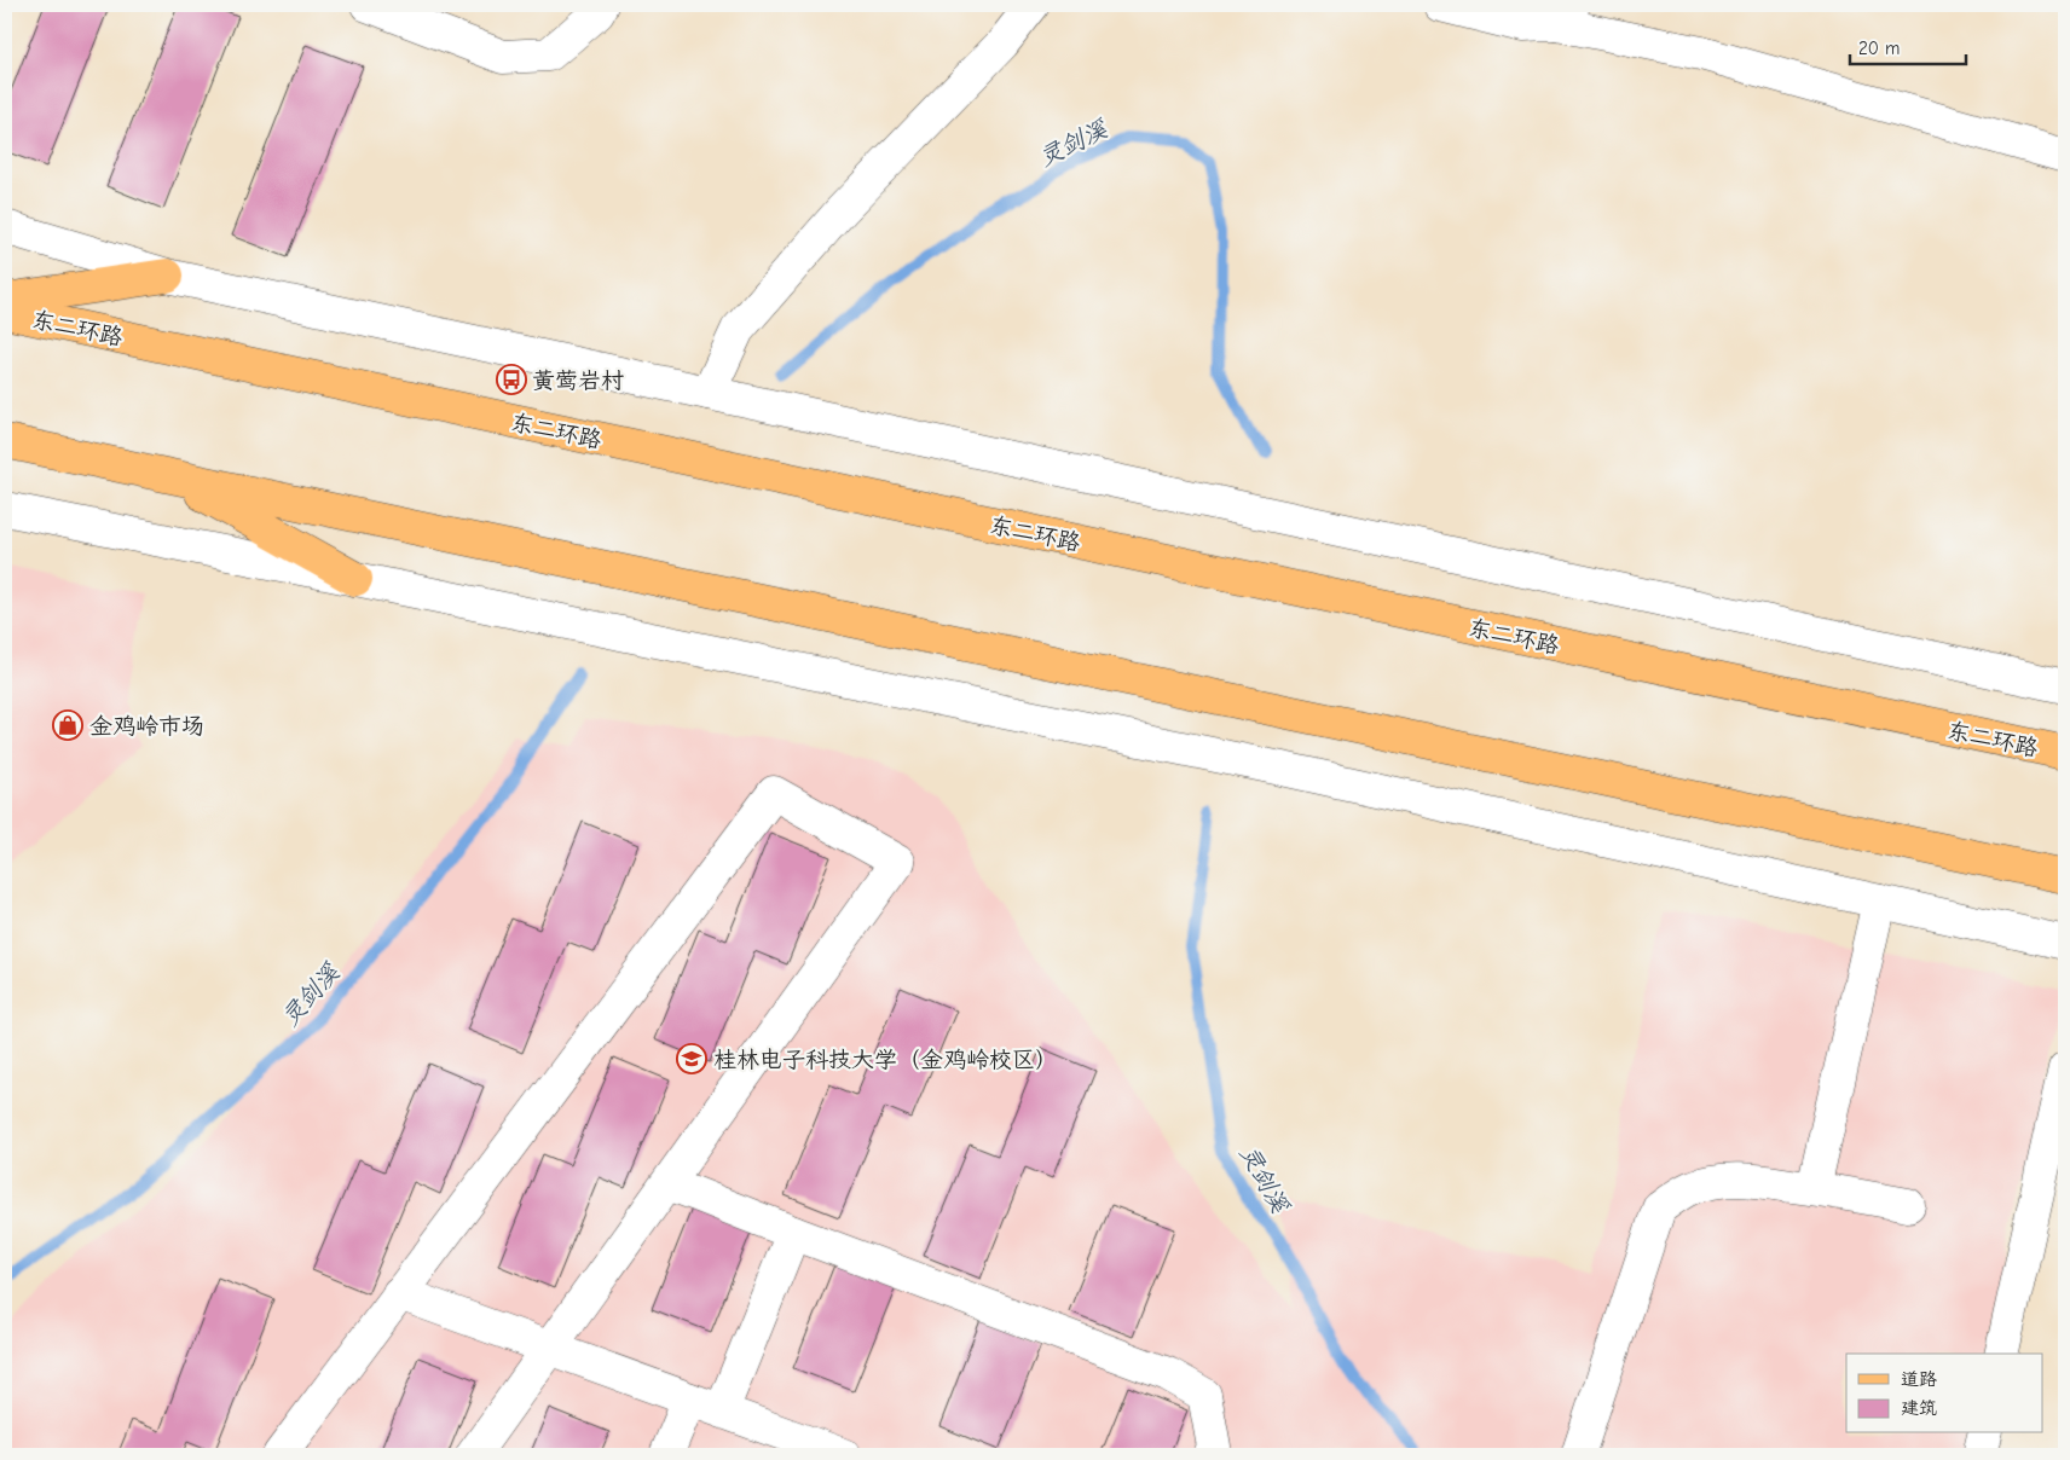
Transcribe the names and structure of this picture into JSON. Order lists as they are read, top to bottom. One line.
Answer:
{"streets":{"main road":["东二环路"]},"water":["灵剑溪"],"places":{"bus stop":["黄莺岩村"],"shop":["金鸡岭市场"],"school or university":["桂林电子科技大学（金鸡岭校区）"]},"legend":["道路","建筑"],"scale_bar":"20 m"}
